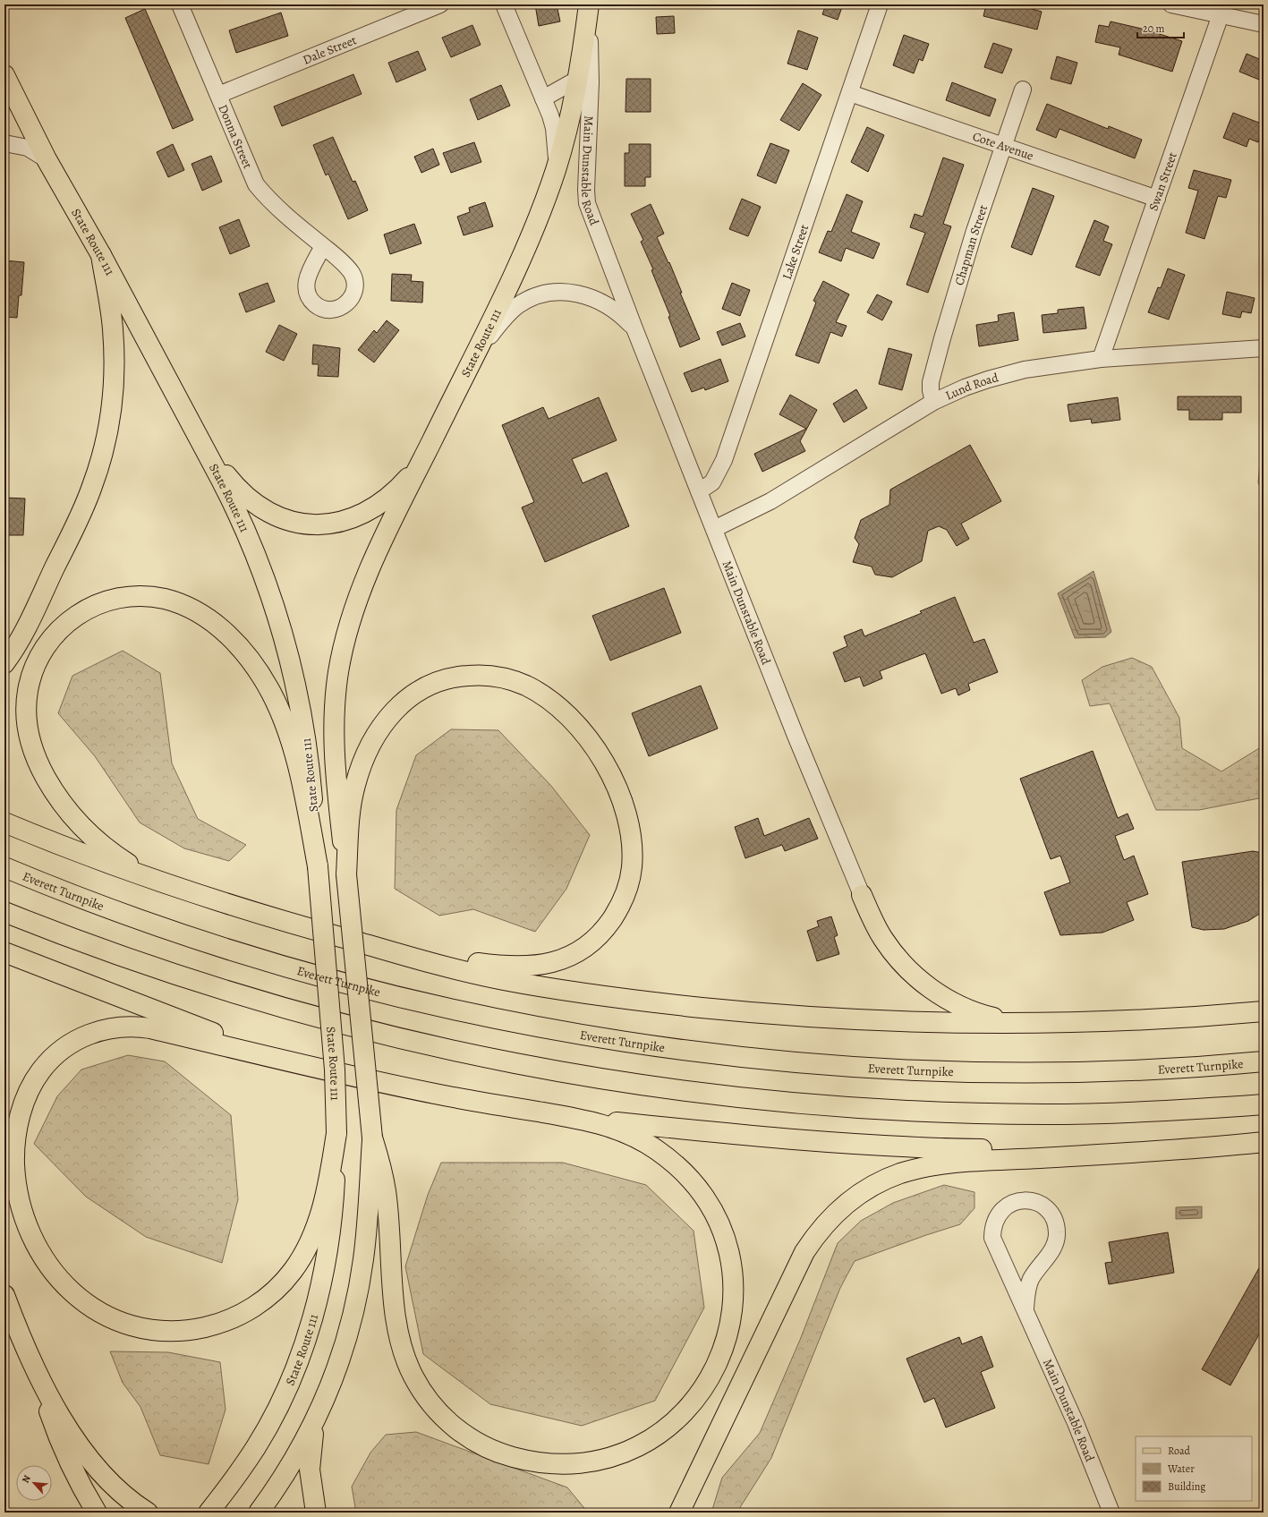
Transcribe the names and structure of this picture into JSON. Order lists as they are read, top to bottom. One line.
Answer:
{"streets":{"main road":["State Route 111","Everett Turnpike"],"street":["Dale Street","Donna Street","Cote Avenue","Main Dunstable Road","Swan Street","Chapman Street","Lake Street","Lund Road"]},"crossings":[["Dale Street","Donna Street"],["Cote Avenue","Swan Street"],["Cote Avenue","Chapman Street"],["Cote Avenue","Lake Street"],["Main Dunstable Road","State Route 111"],["Main Dunstable Road","Lake Street"],["Main Dunstable Road","Lund Road"],["Swan Street","Lund Road"],["Chapman Street","Lund Road"]],"legend":["Road","Water","Building"],"scale_bar":"20 m","north":"top left"}
